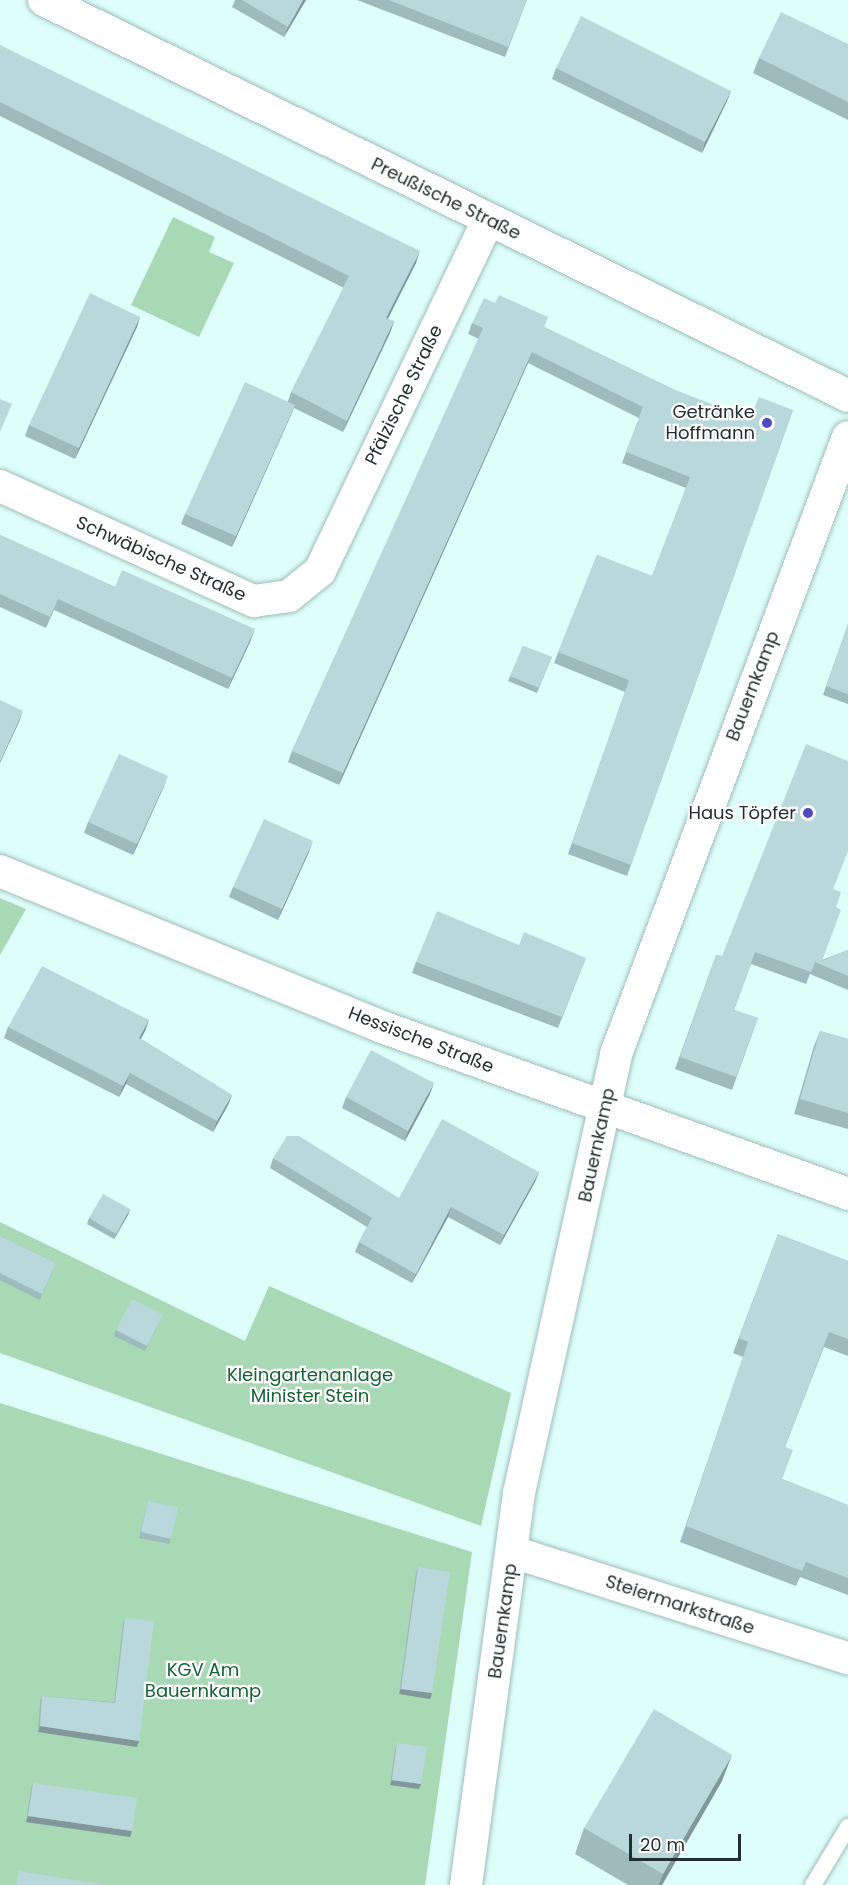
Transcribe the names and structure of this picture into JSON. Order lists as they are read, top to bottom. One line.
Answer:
{"streets":{"street":["Preußische Straße","Pfälzische Straße","Schwäbische Straße","Bauernkamp","Hessische Straße","Steiermarkstraße"]},"crossings":[["Preußische Straße","Pfälzische Straße"],["Pfälzische Straße","Schwäbische Straße"],["Bauernkamp","Hessische Straße"],["Bauernkamp","Steiermarkstraße"]],"parks":["Kleingartenanlage Minister Stein","KGV Am Bauernkamp"],"places":["Getränke Hoffmann","Haus Töpfer"],"scale_bar":"20 m"}
